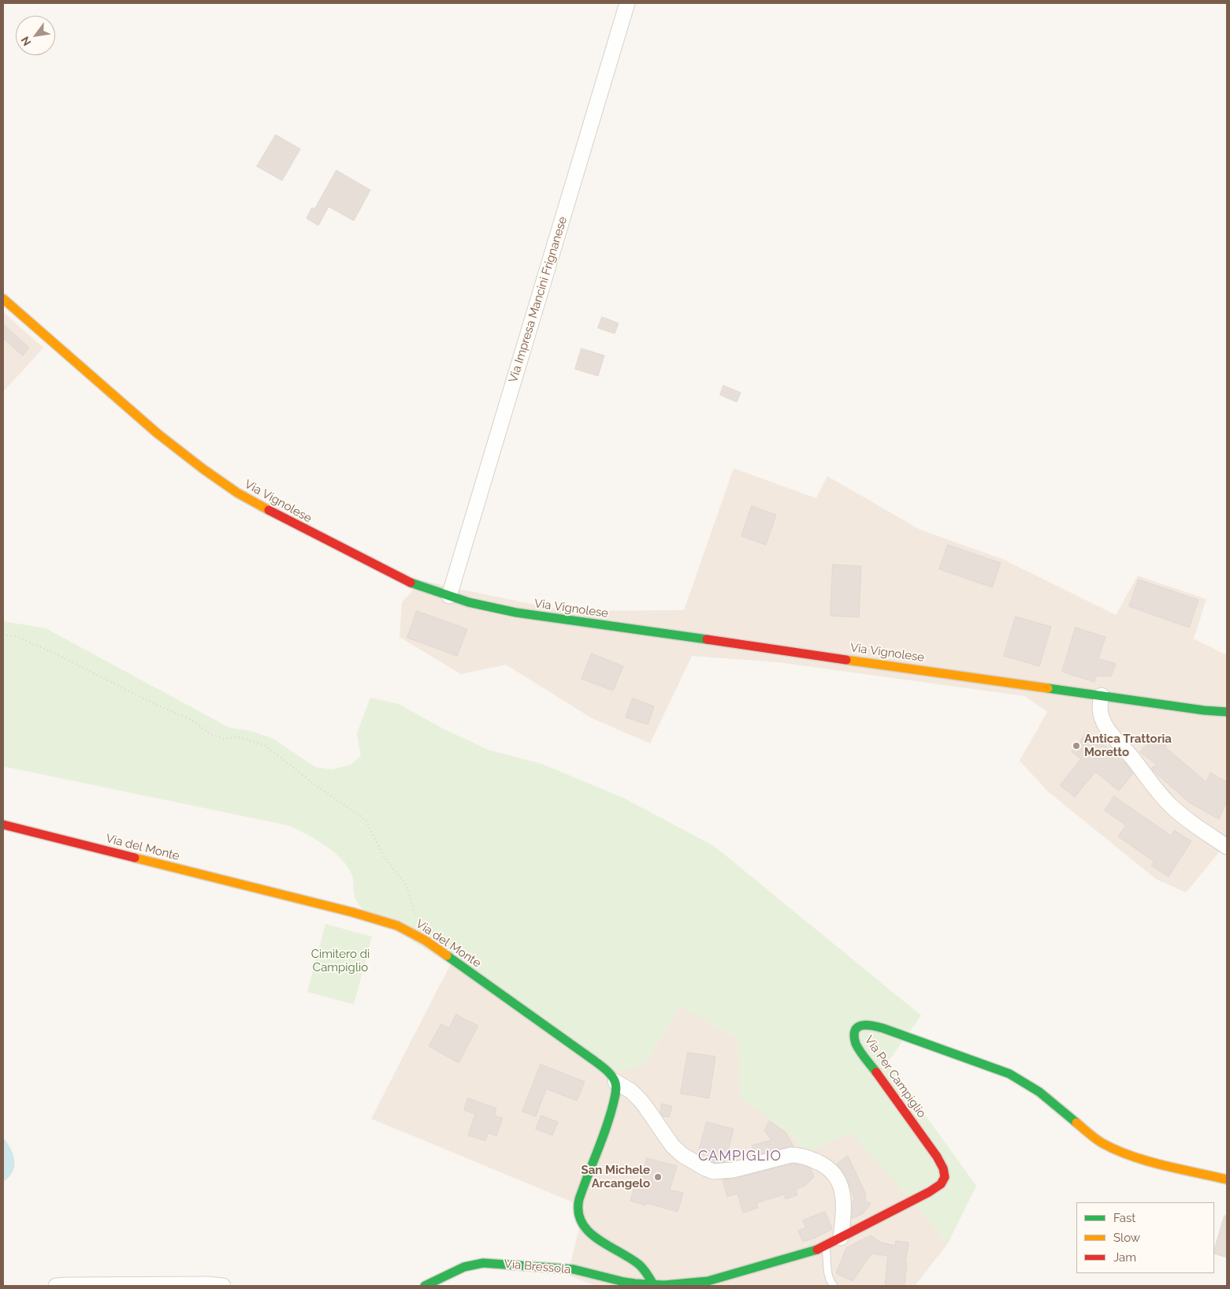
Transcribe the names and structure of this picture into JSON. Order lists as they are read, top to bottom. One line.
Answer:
{"streets":{"street":["Via Impresa Mancini Frignanese","Via Vignolese","Via del Monte","Via Per Campiglio","Via Bressola"]},"crossings":[["Via Impresa Mancini Frignanese","Via Vignolese"],["Via Per Campiglio","Via Bressola"]],"districts":["CAMPIGLIO"],"parks":["Cimitero di Campiglio"],"places":["Antica Trattoria Moretto","San Michele Arcangelo"],"legend":["Fast","Slow","Jam"],"north":"bottom left"}
